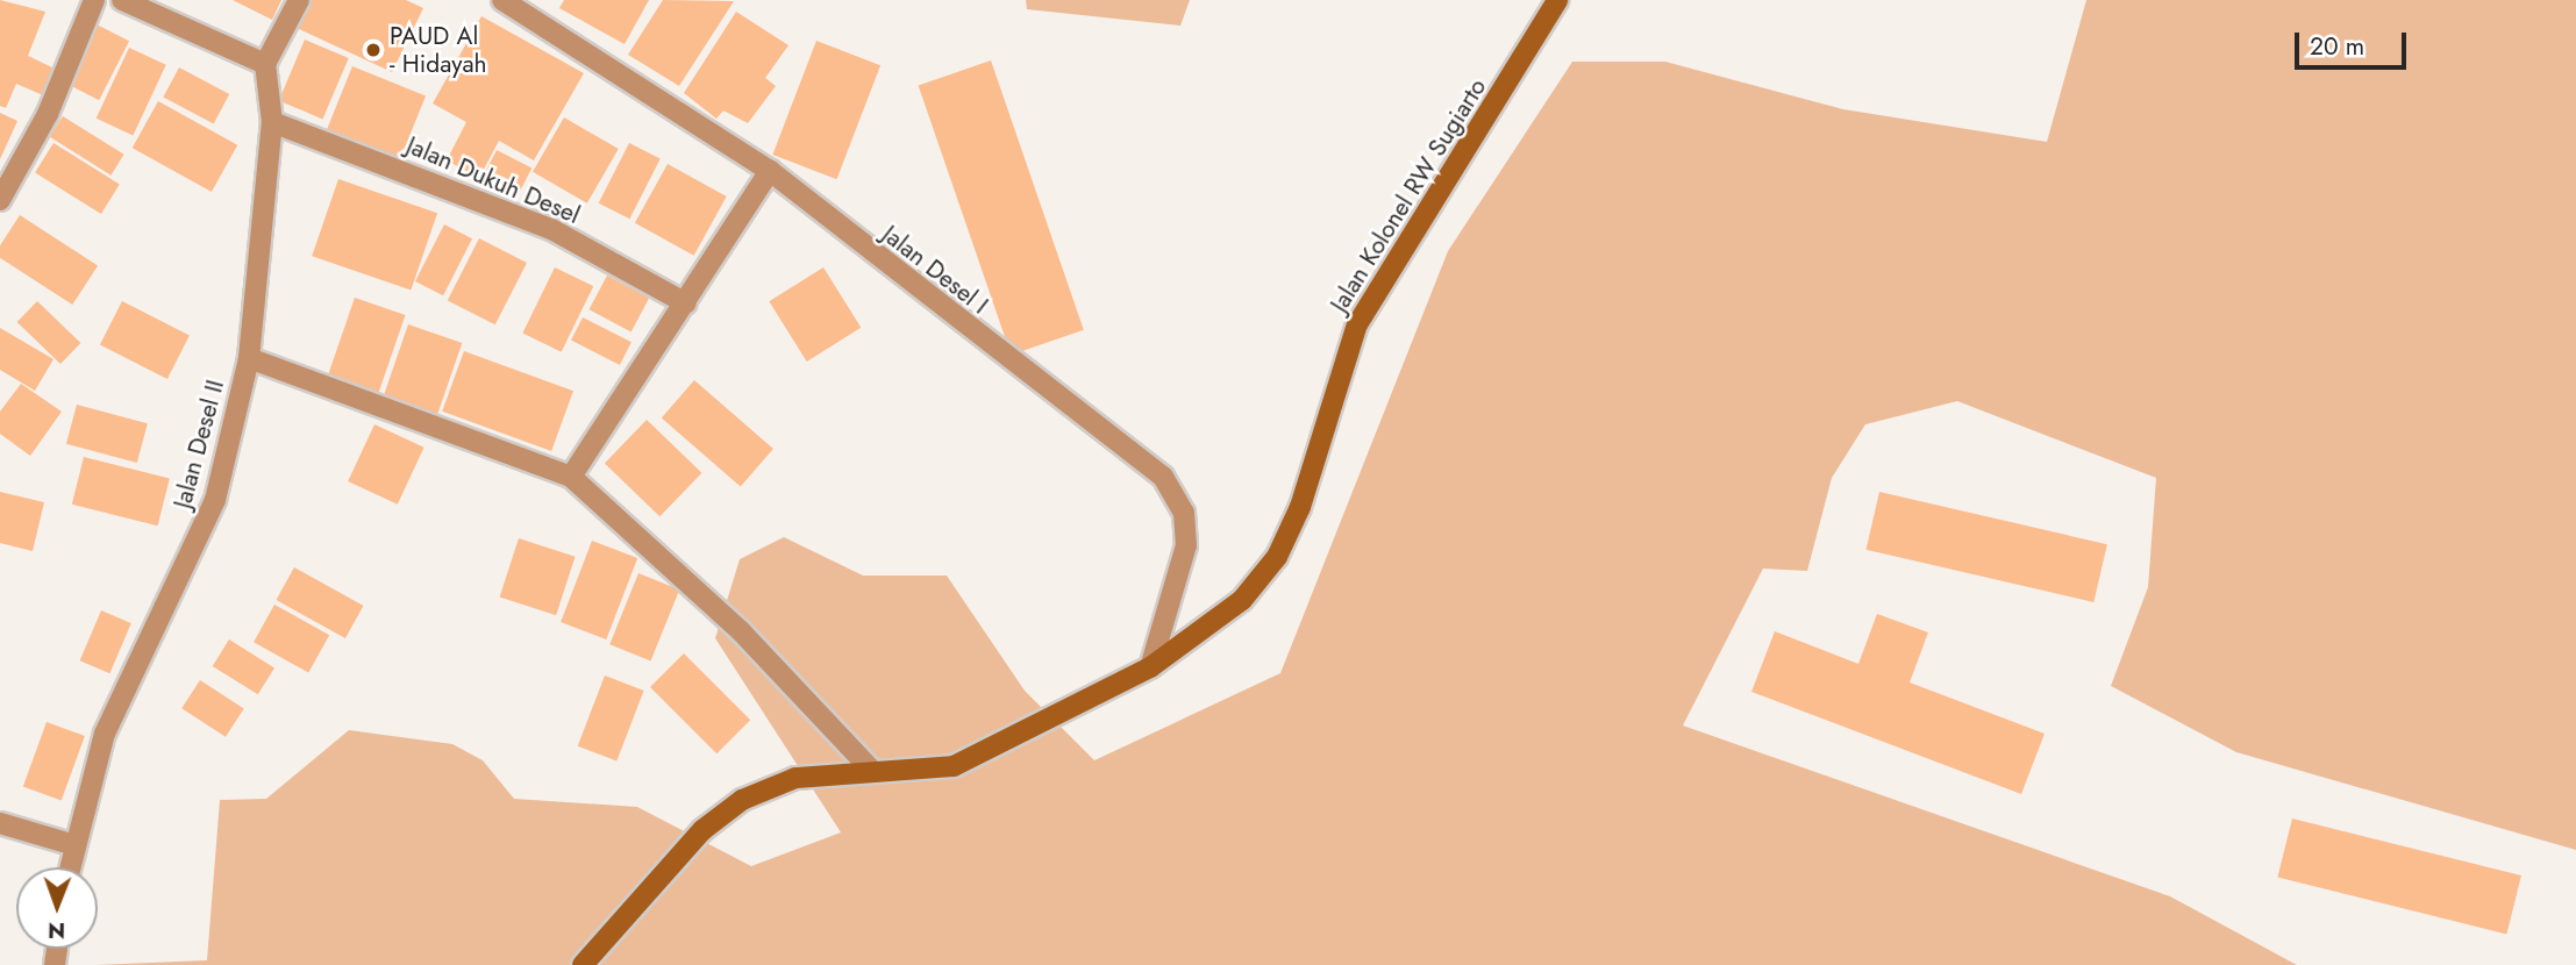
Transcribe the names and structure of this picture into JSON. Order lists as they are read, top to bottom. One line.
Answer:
{"streets":{"main road":["Jalan Kolonel RW Sugiarto"],"street":["Jalan Dukuh Desel","Jalan Desel I","Jalan Desel II"]},"crossings":[["Jalan Dukuh Desel","Jalan Desel II"],["Jalan Kolonel RW Sugiarto","Jalan Desel I"]],"places":["PAUD Al - Hidayah"],"scale_bar":"20 m","north":"bottom"}
